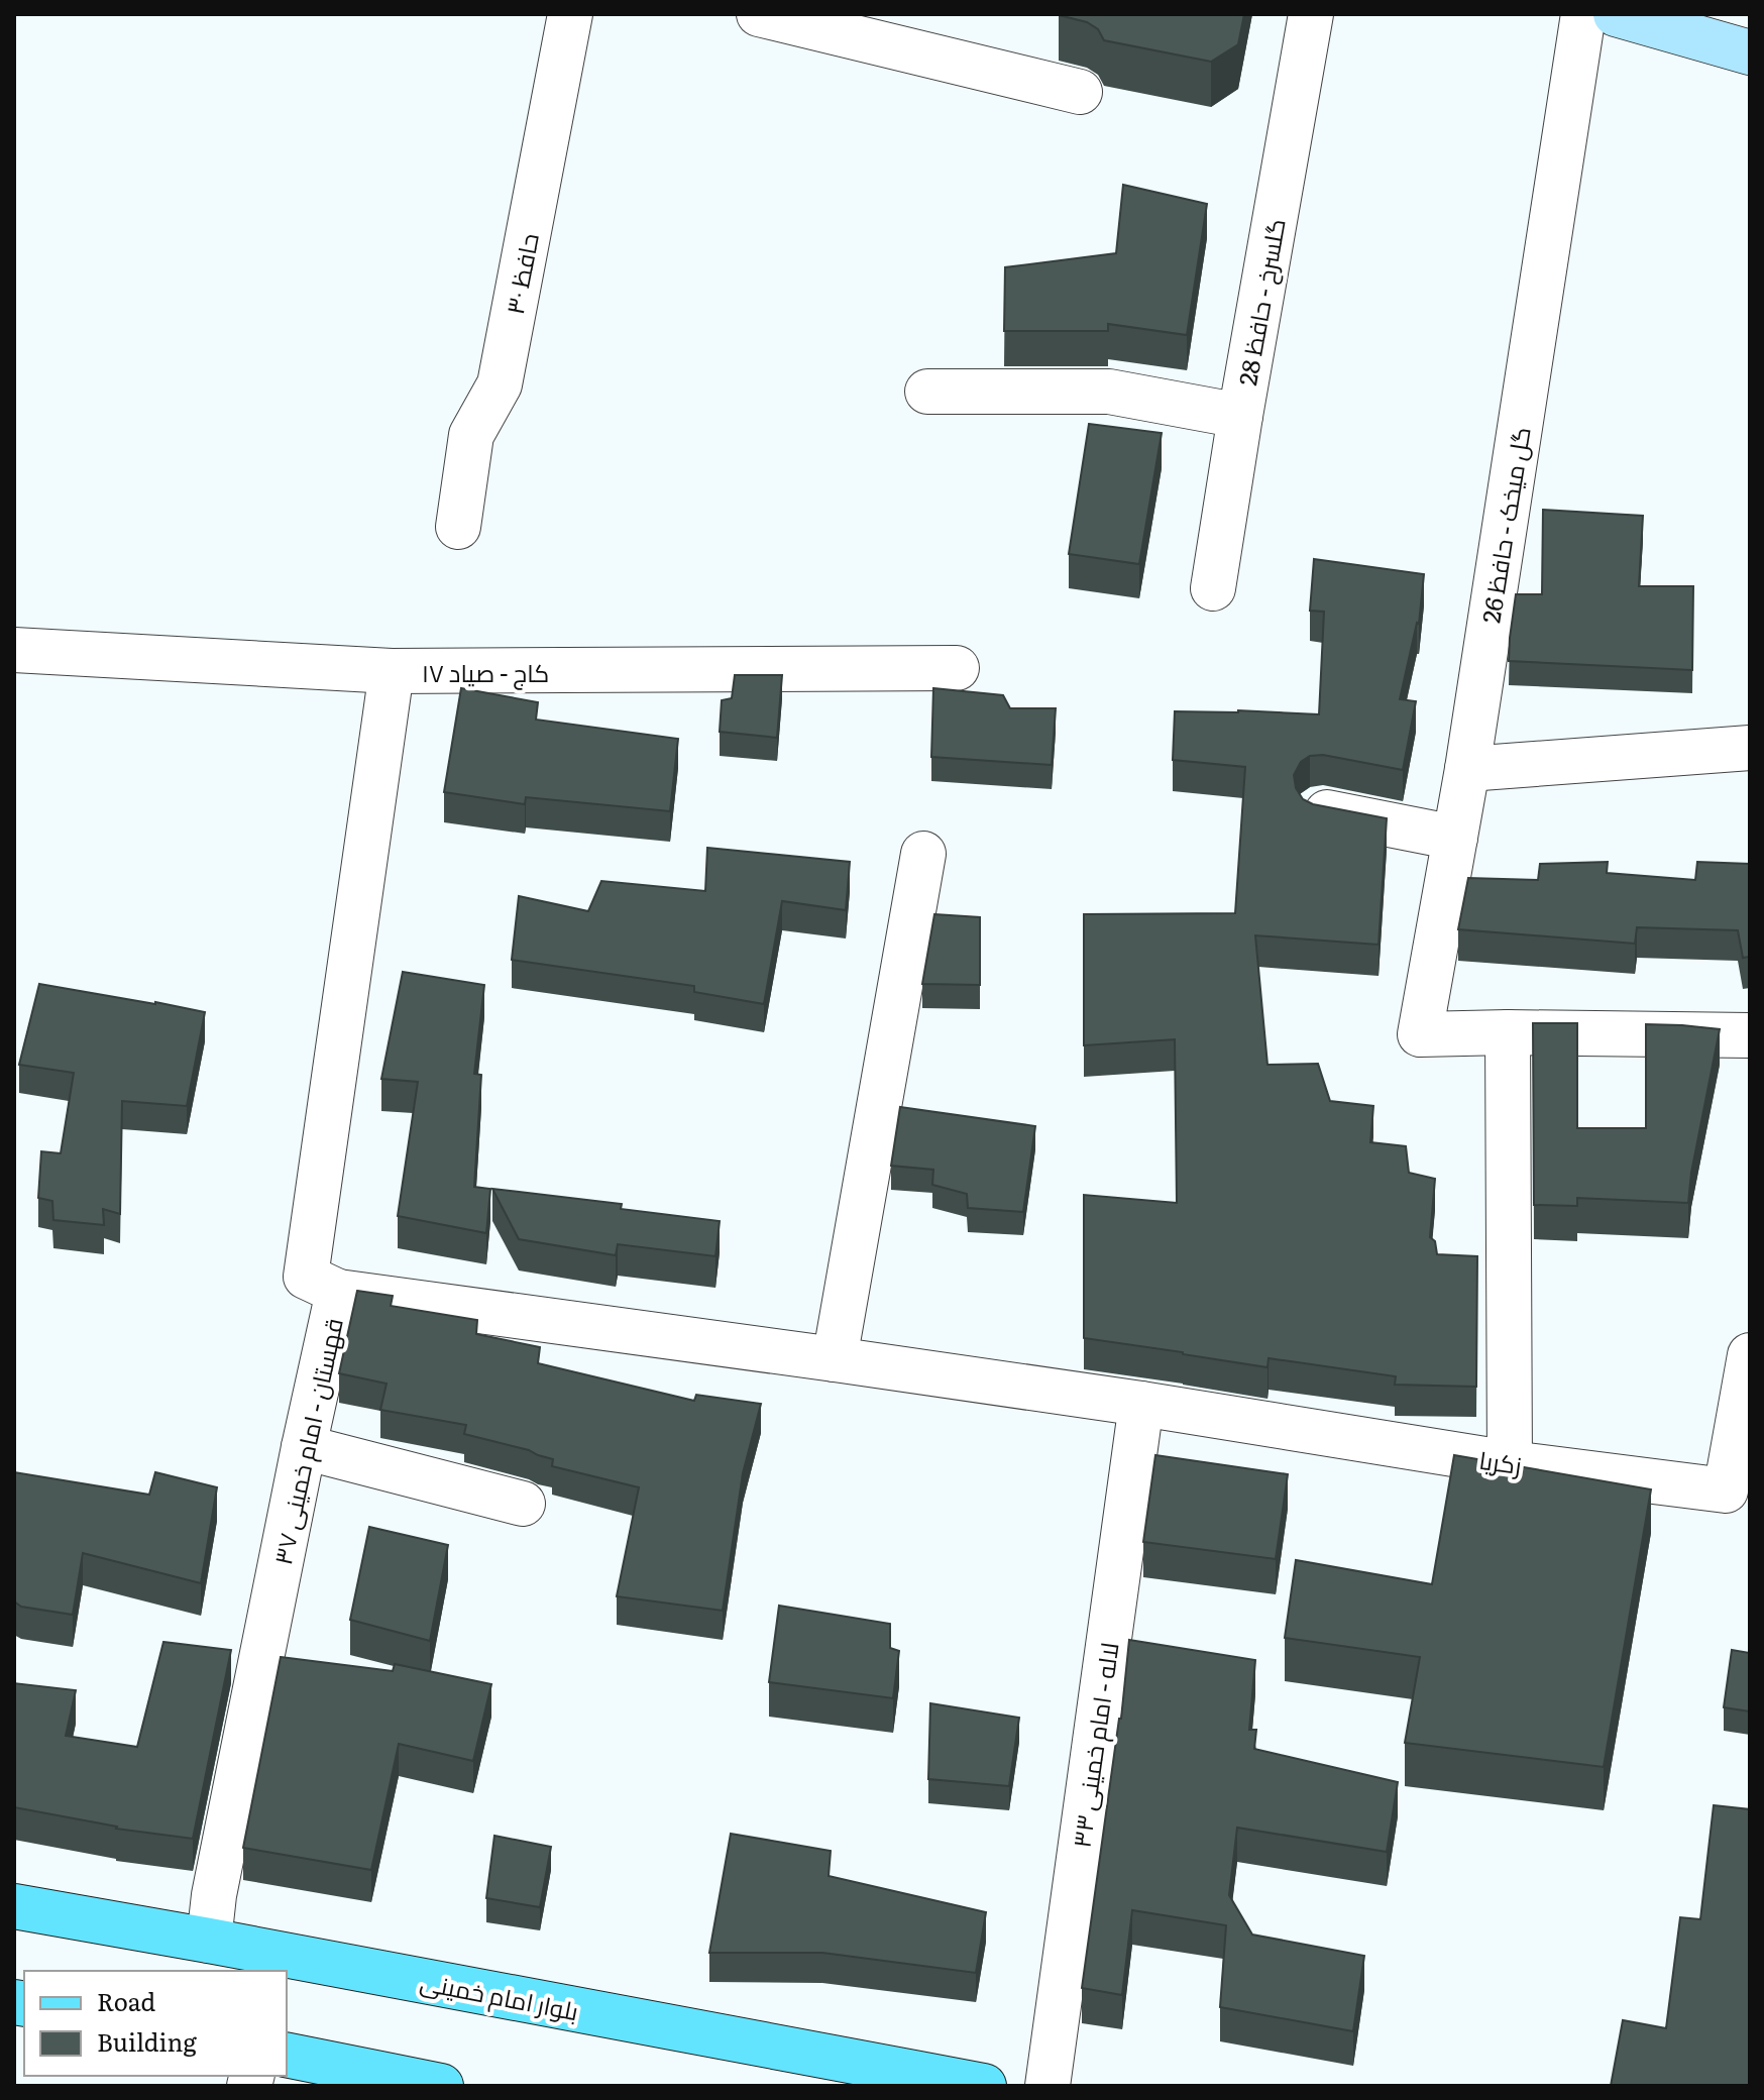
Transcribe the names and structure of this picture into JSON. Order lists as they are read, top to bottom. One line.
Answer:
{"streets":{"main road":["بلوار امام خمینی"],"street":["حافظ ۳۰","گلسرخ - حافظ 28","گل میخک - حافظ 26","کاج - صیاد ۱۷","قهستان - امام خمینی ۳۷","زکریا","لاله - امام خمینی ۳۳"]},"crossings":[["کاج - صیاد ۱۷","قهستان - امام خمینی ۳۷"],["قهستان - امام خمینی ۳۷","زکریا"],["قهستان - امام خمینی ۳۷","بلوار امام خمینی"],["زکریا","لاله - امام خمینی ۳۳"]],"legend":["Road","Building"]}
